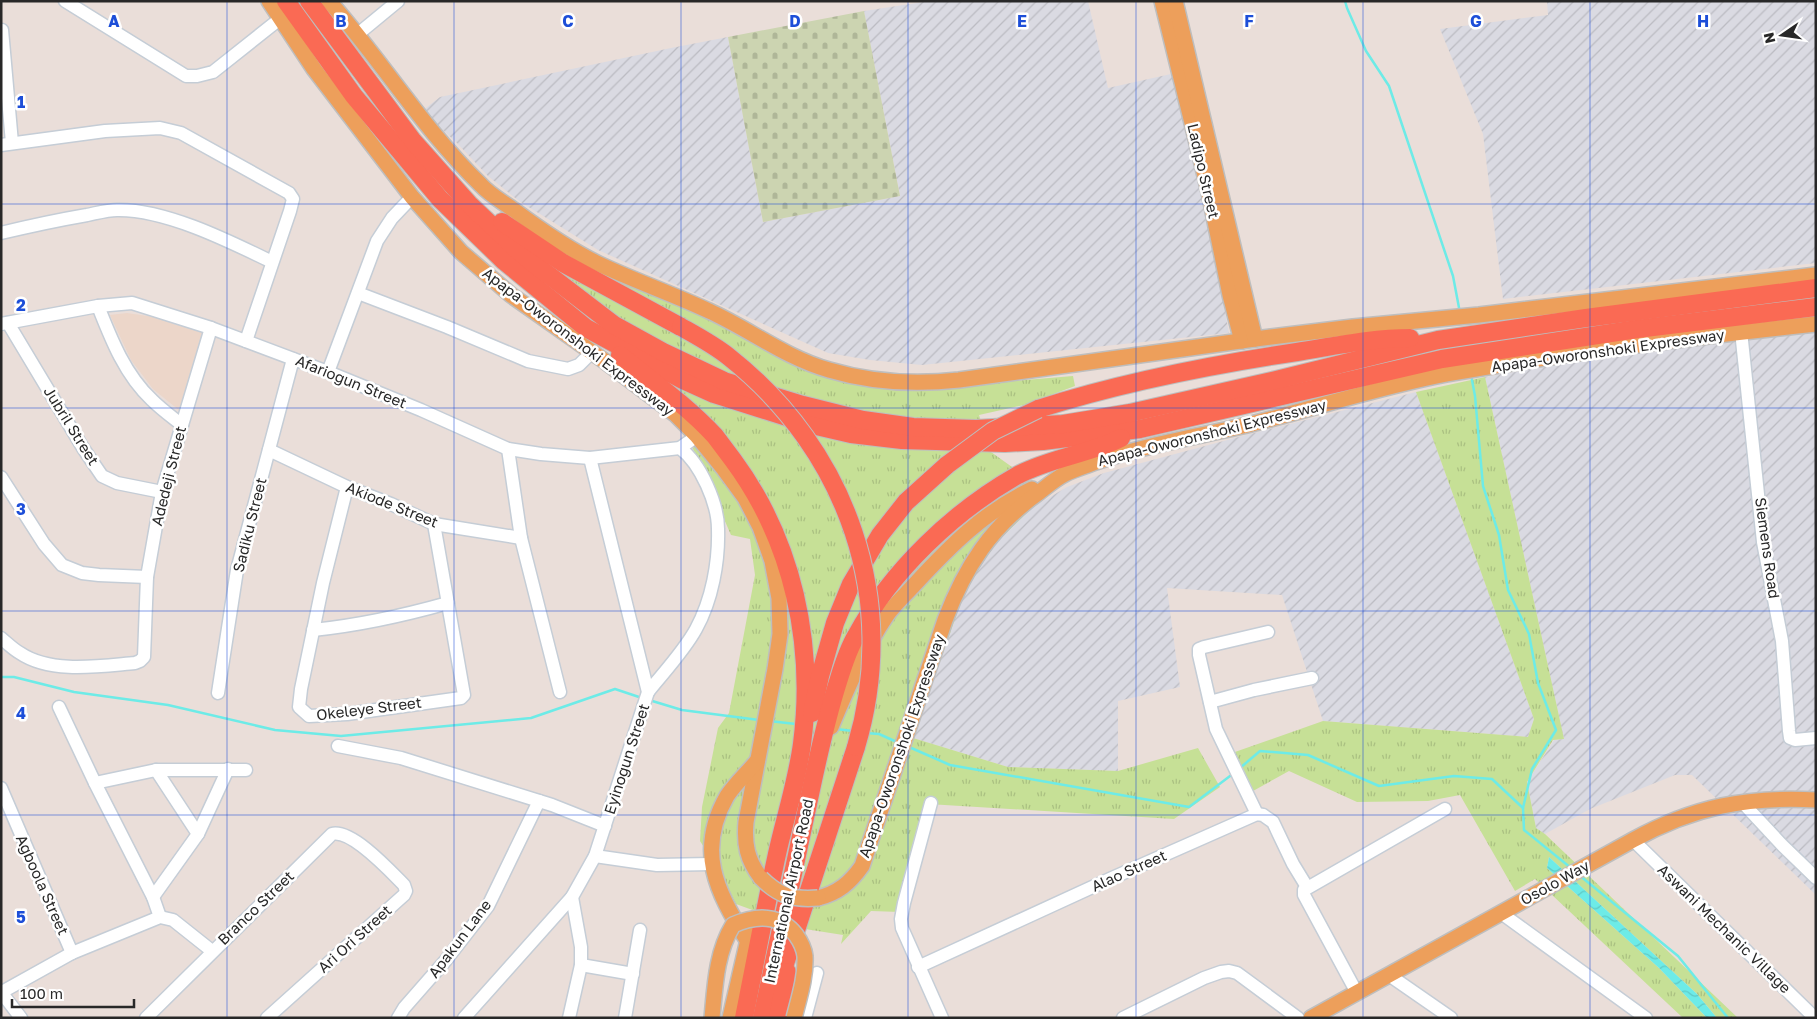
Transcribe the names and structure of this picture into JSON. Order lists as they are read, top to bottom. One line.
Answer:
{"streets":{"highway":["Apapa-Oworonshoki Expressway","International Airport Road"],"main road":["Ladipo Street","Osolo Way"],"street":["Afariogun Street","Jubril Street","Adedeji Street","Akiode Street","Sadiku Street","Siemens Road","Okeleye Street","Eyinogun Street","Alao Street","Agboola Street","Branco Street","Aswani Mechanic Village","Ari Ori Street","Apakun Lane"]},"crossings":[["Apapa-Oworonshoki Expressway","Afariogun Street"],["Apapa-Oworonshoki Expressway","Siemens Road"],["Afariogun Street","Jubril Street"],["Afariogun Street","Adedeji Street"],["Afariogun Street","Sadiku Street"],["Afariogun Street","Eyinogun Street"],["Jubril Street","Adedeji Street"],["Akiode Street","Sadiku Street"],["Akiode Street","Okeleye Street"],["Osolo Way","Aswani Mechanic Village"],["Branco Street","Ari Ori Street"]],"scale_bar":"100 m","north":"left","grid":{"columns":["A","B","C","D","E","F","G","H"],"rows":["1","2","3","4","5"]}}
